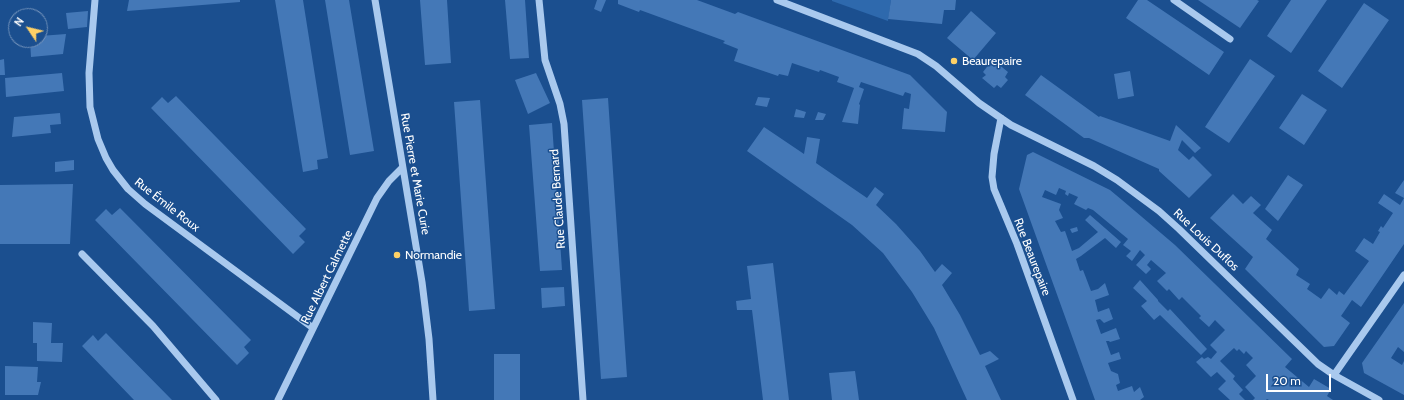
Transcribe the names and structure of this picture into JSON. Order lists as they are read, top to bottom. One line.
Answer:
{"streets":{"street":["Rue Pierre et Marie Curie","Rue Claude Bernard","Rue Émile Roux","Rue Louis Duflos","Rue Beaurepaire","Rue Albert Calmette"]},"crossings":[["Rue Pierre et Marie Curie","Rue Albert Calmette"],["Rue Émile Roux","Rue Albert Calmette"],["Rue Louis Duflos","Rue Beaurepaire"]],"places":["Beaurepaire","Normandie"],"scale_bar":"20 m","north":"top left"}
